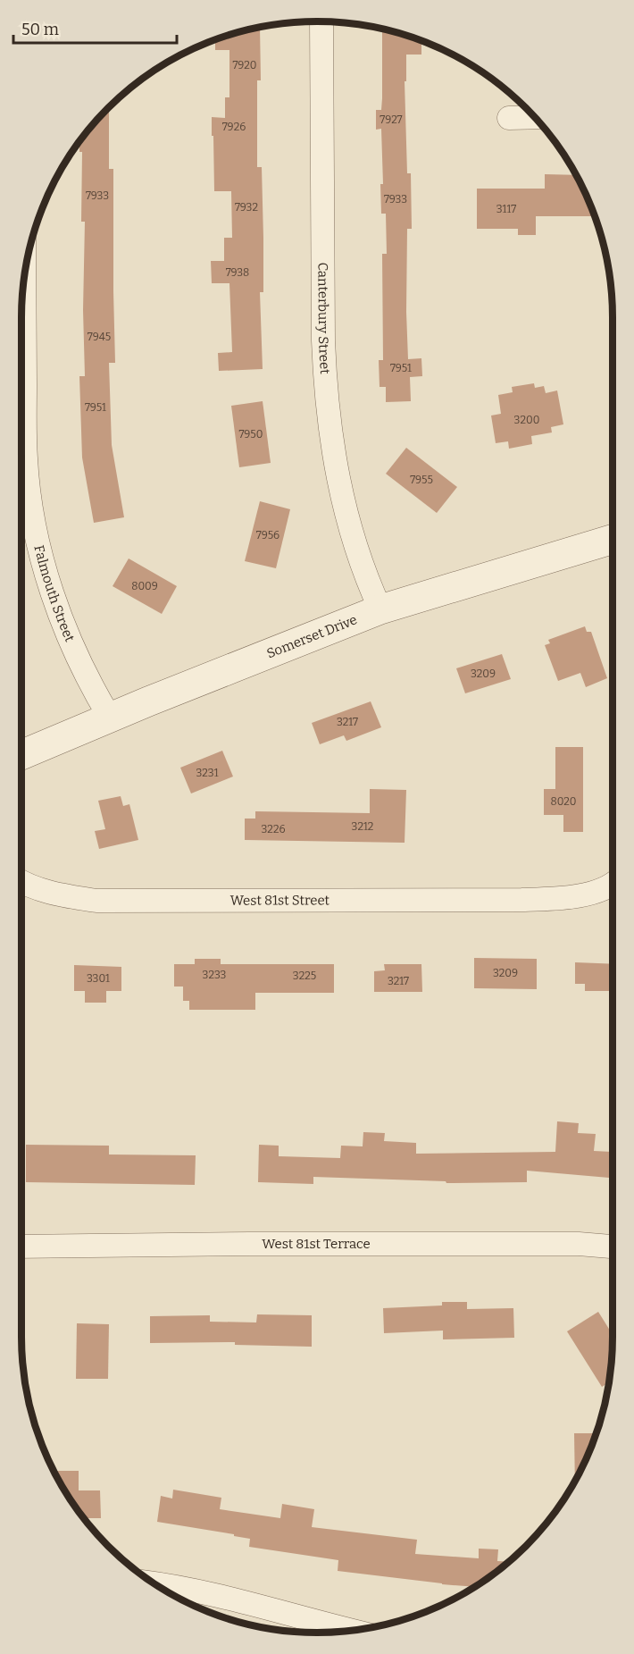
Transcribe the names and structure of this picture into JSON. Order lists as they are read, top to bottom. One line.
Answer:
{"streets":{"street":["Canterbury Street","Falmouth Street","Somerset Drive","West 81st Street","West 81st Terrace"]},"crossings":[["Canterbury Street","Somerset Drive"],["Falmouth Street","Somerset Drive"]],"house_numbers":["7920","7927","7926","7933","7933","7932","3117","7938","7945","7951","7951","3200","7950","7955","7956","8009","3209","3217","3231","8020","3212","3226","3209","3233","3225","3301","3217"],"scale_bar":"50 m"}
